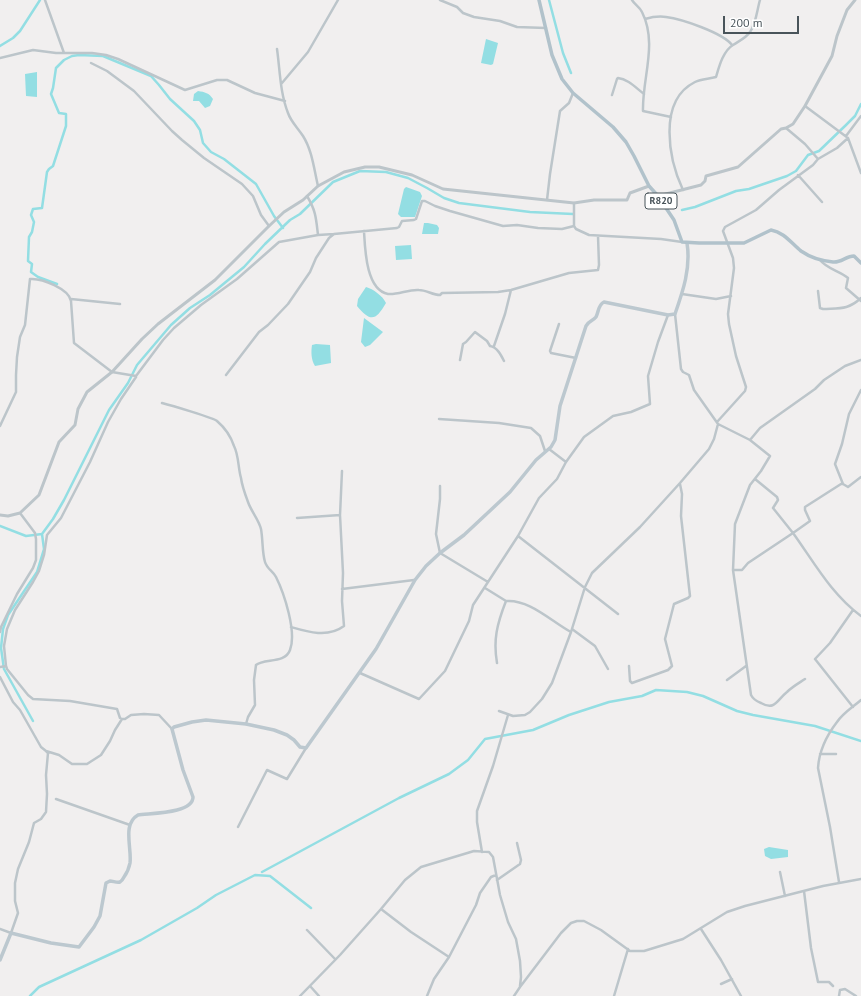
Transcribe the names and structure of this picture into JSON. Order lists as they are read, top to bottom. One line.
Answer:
{"streets":{"main road":["R820"]},"scale_bar":"200 m"}
